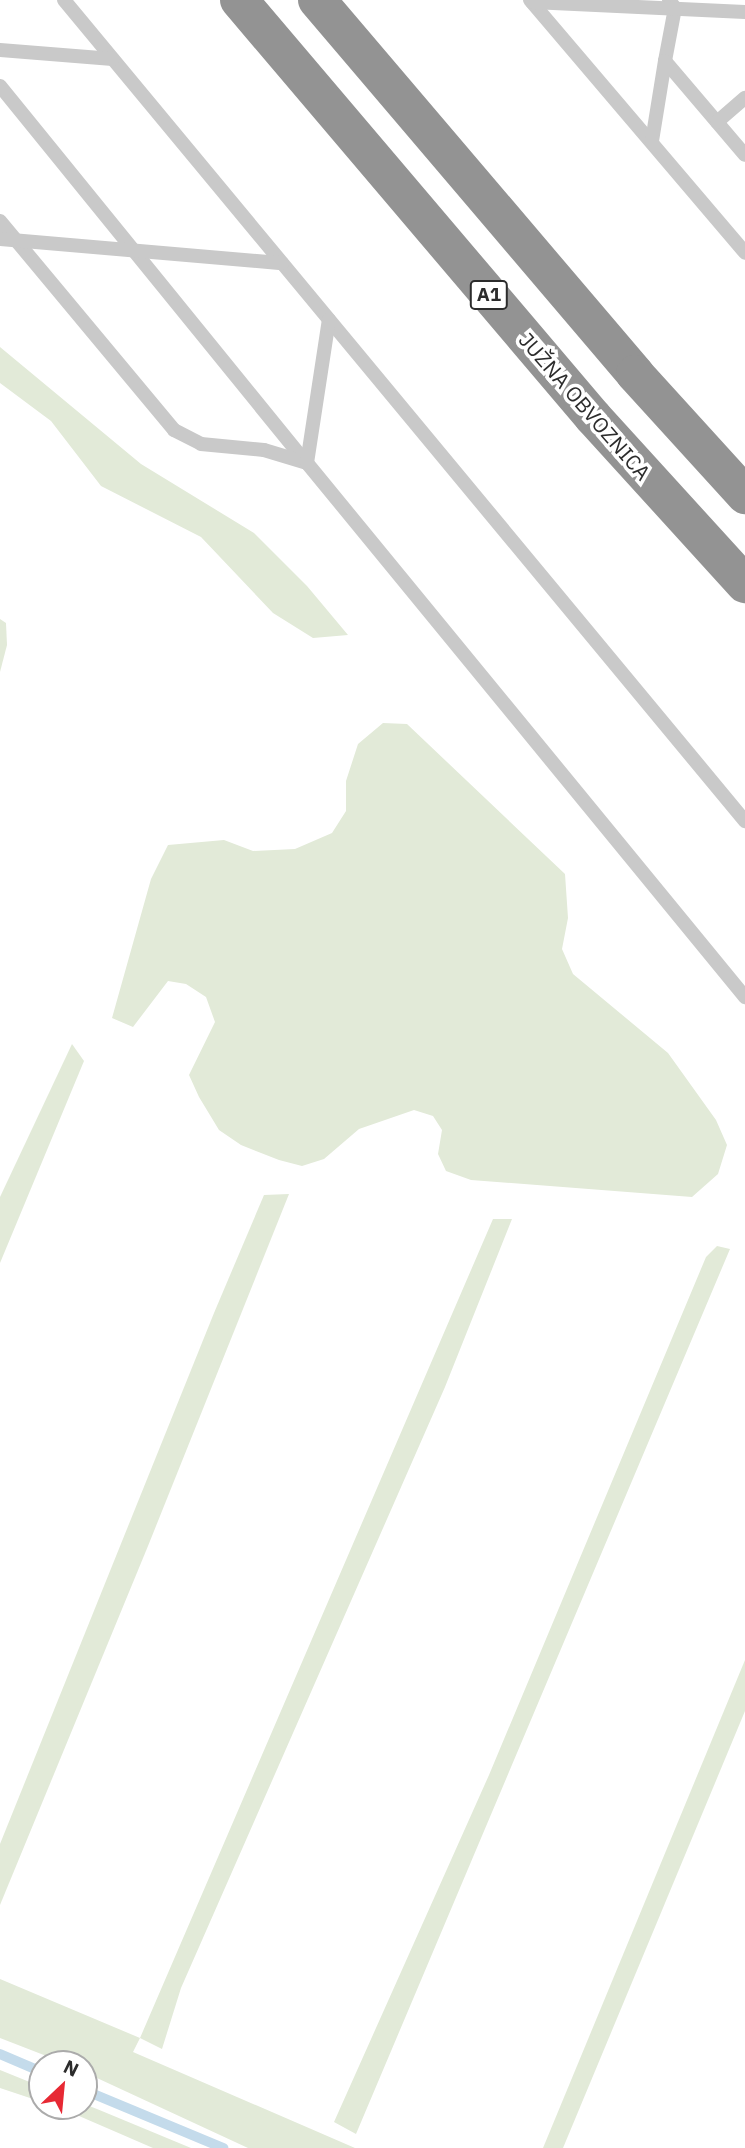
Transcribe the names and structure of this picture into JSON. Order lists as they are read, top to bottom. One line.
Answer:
{"streets":{"highway":["A1","JUŽNA OBVOZNICA"]},"north":"top right"}
